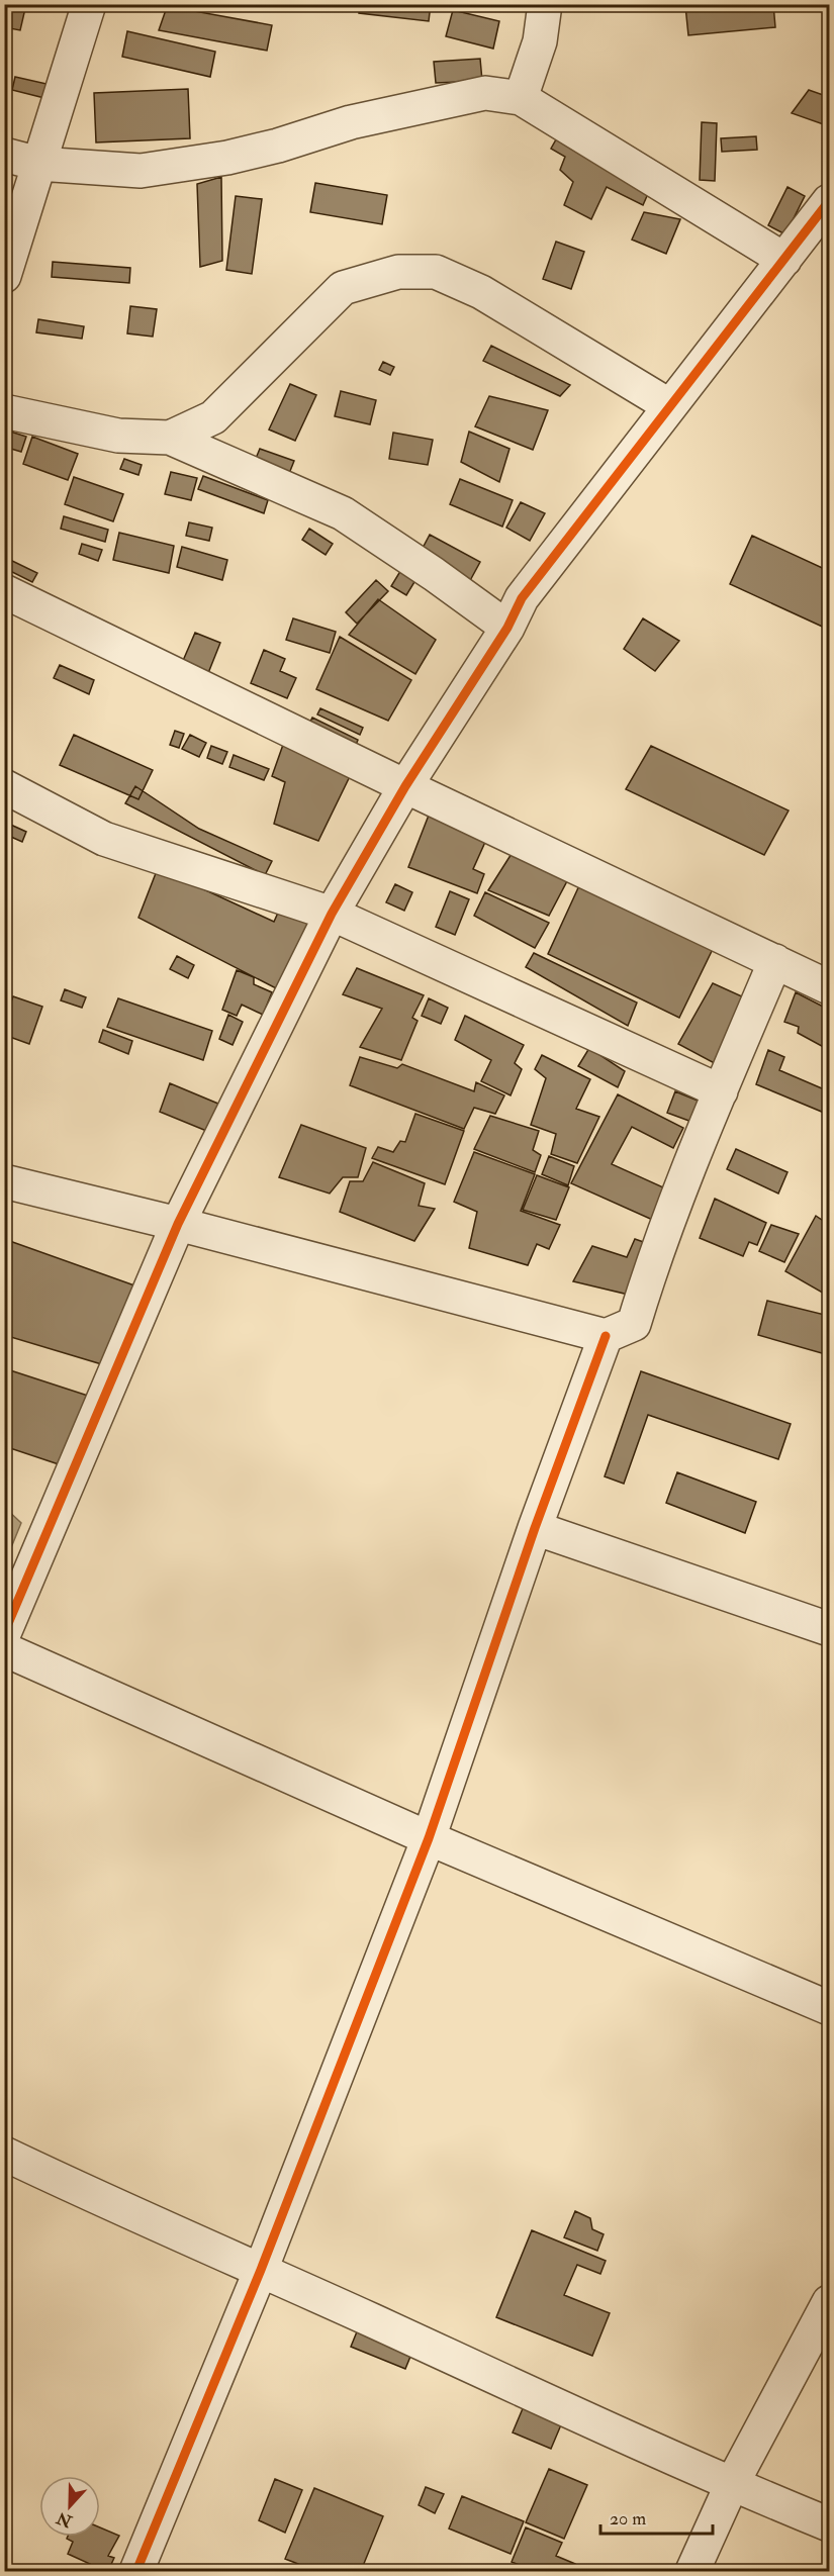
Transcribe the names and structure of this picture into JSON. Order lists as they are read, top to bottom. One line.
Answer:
{"scale_bar":"20 m","north":"bottom"}
